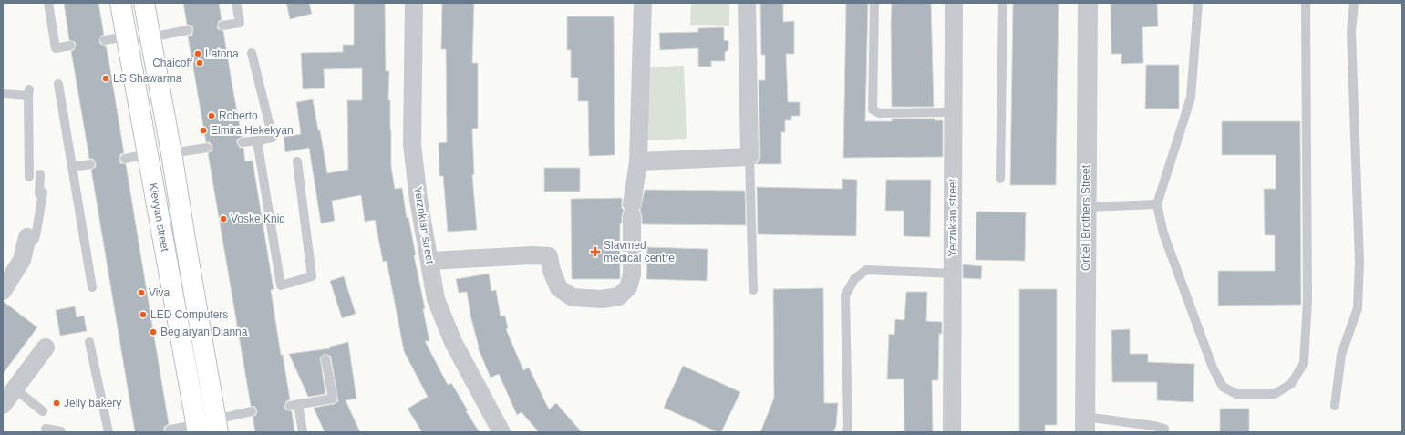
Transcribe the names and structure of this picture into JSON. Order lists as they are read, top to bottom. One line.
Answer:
{"streets":{"main road":["Kievyan street"],"street":["Yerznkian street","Orbeli Brothers Street"]},"places":{"other":["Latona","Chaicoff","LS Shawarma","Roberto","Elmira Hekekyan","Voske Kniq","Viva","LED Computers","Beglaryan Dianna","Jelly bakery"],"health":["Slavmed medical centre"]}}
